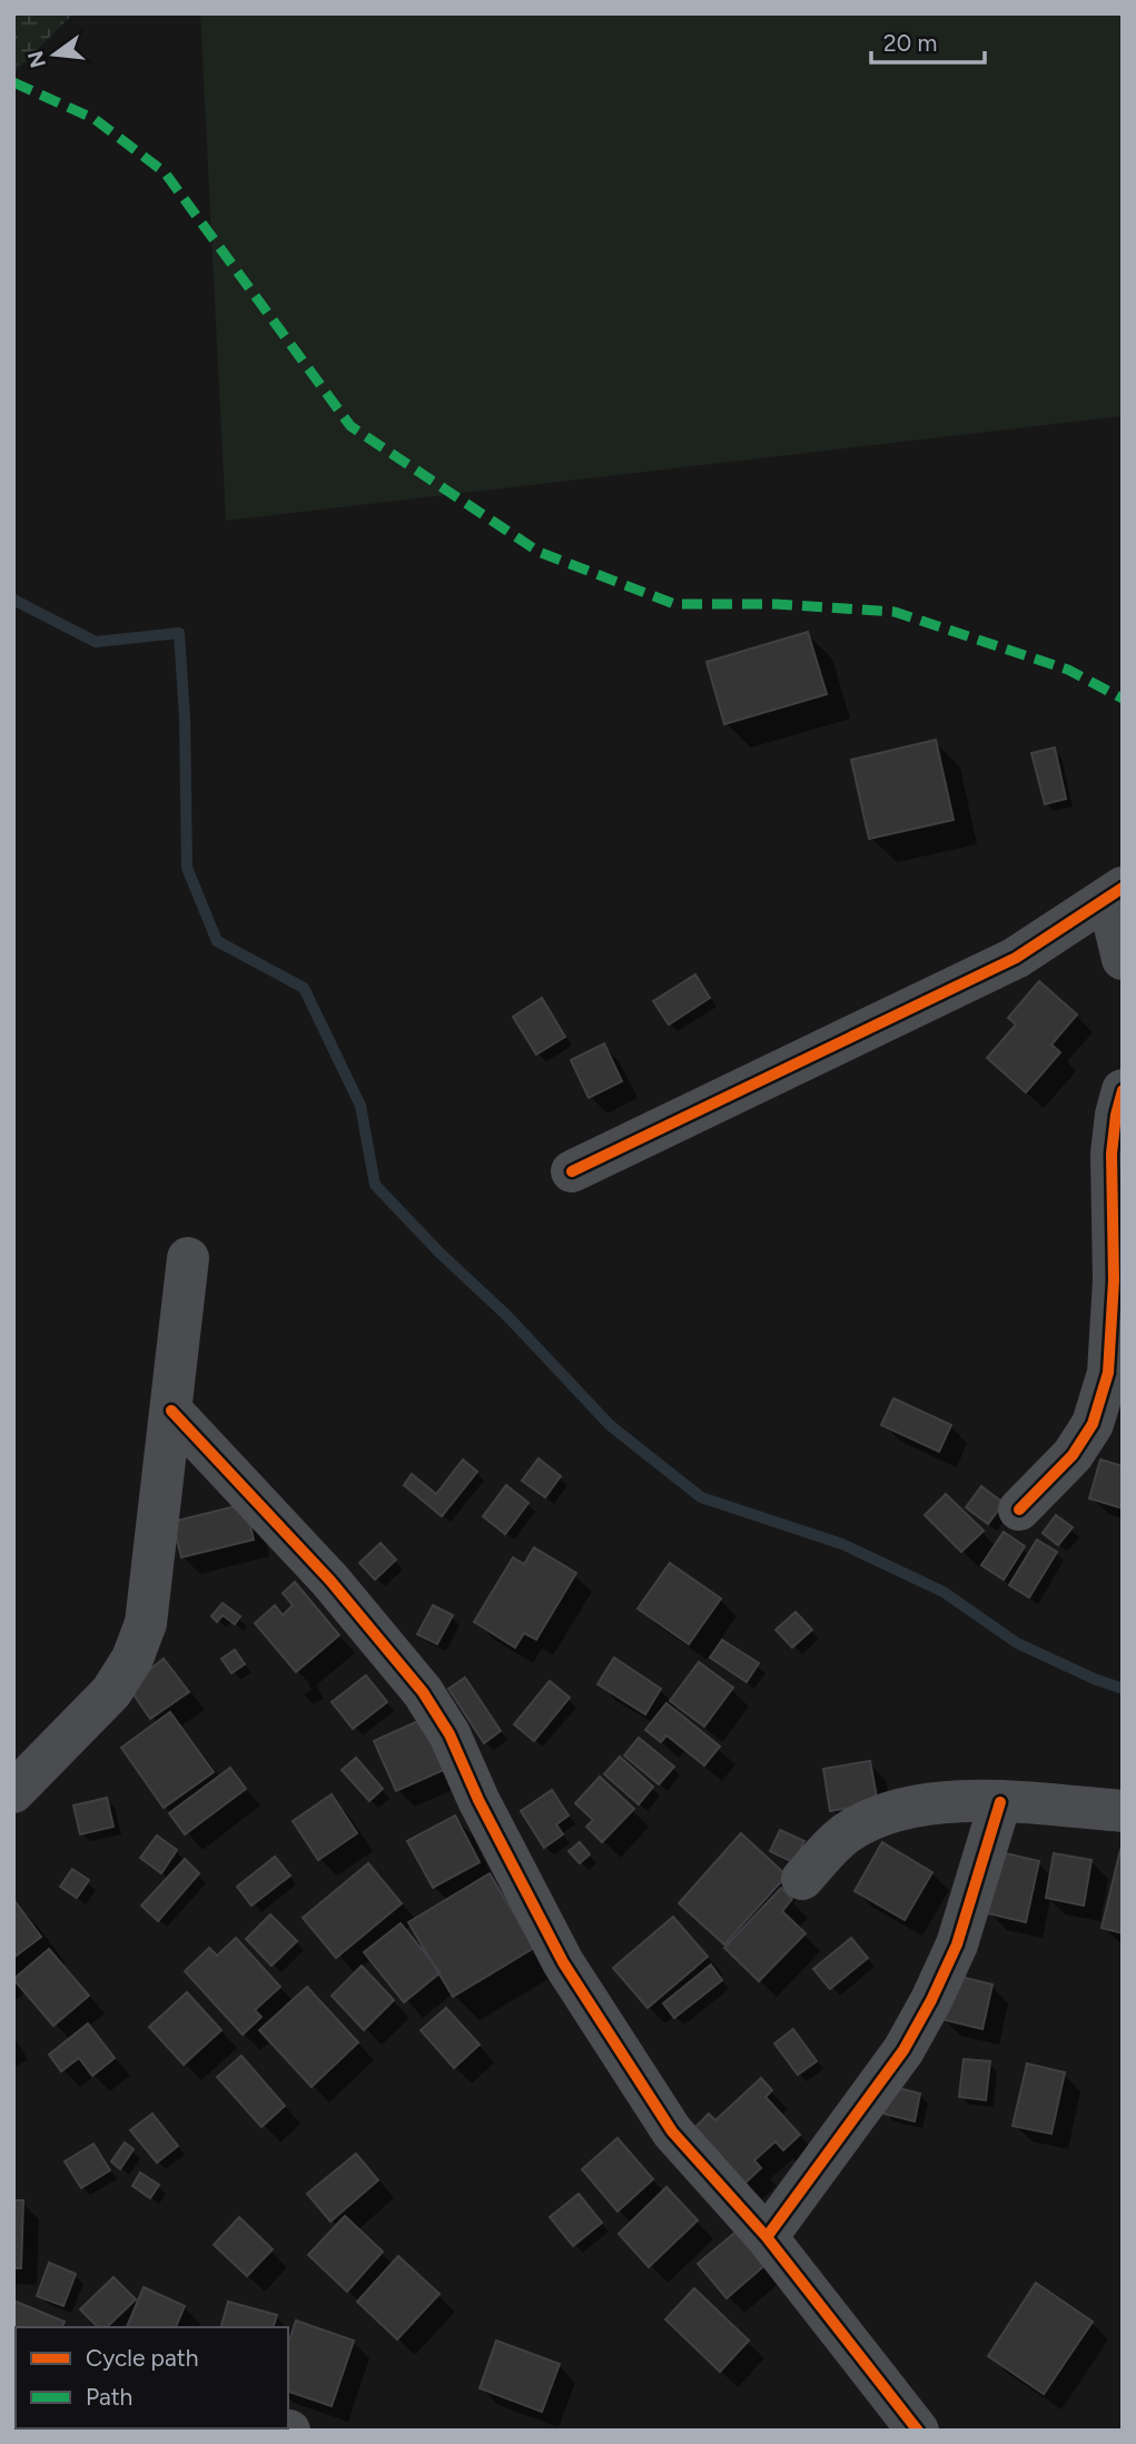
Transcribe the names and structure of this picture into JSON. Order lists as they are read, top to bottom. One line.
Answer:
{"legend":["Cycle path","Path"],"scale_bar":"20 m","north":"left"}
